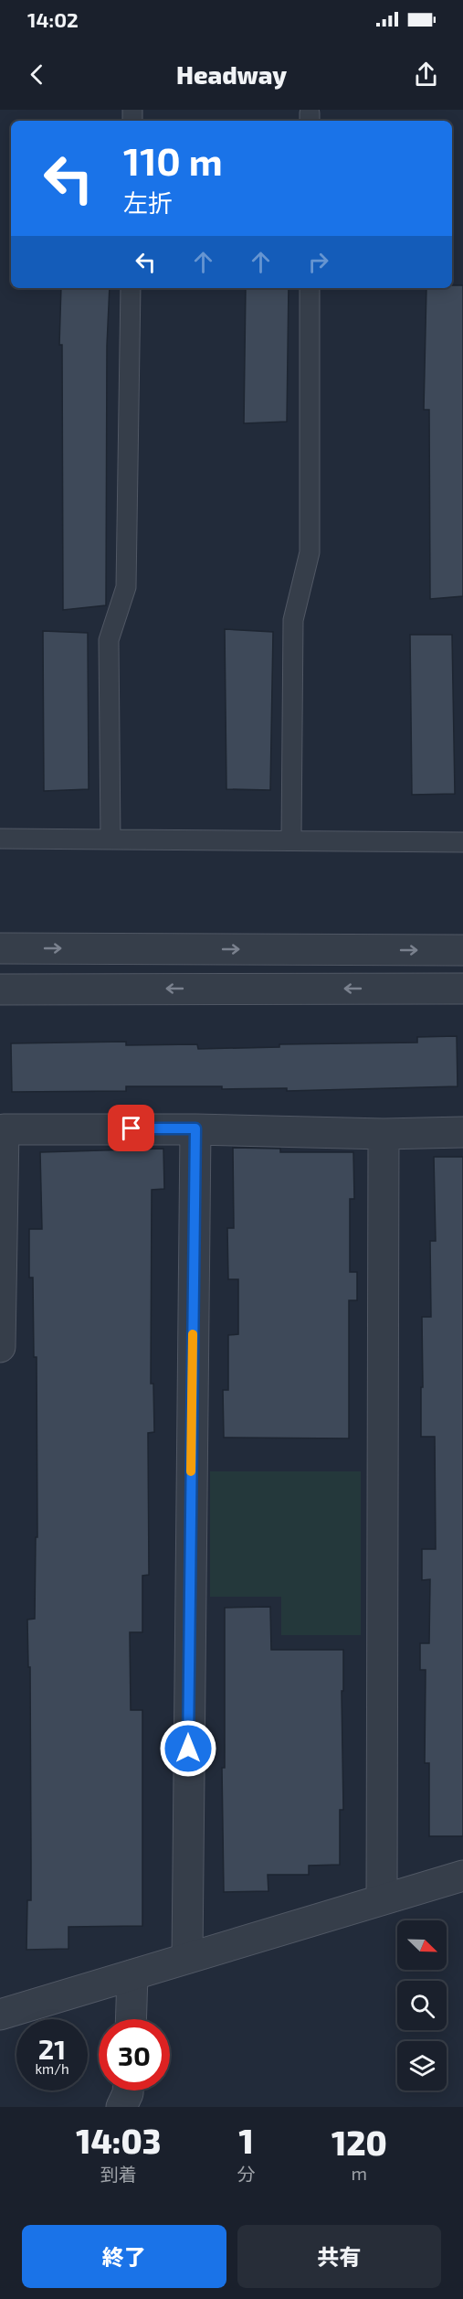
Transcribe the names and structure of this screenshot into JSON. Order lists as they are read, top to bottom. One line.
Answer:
{"north":"bottom right","page":{"status":"14:02","header":"Headway","turn":["110 m","左折"],"speed":"21 km/h","limit":"30","eta":["14:03","到着","1","分","120","m"],"buttons":["終了","共有"]}}
